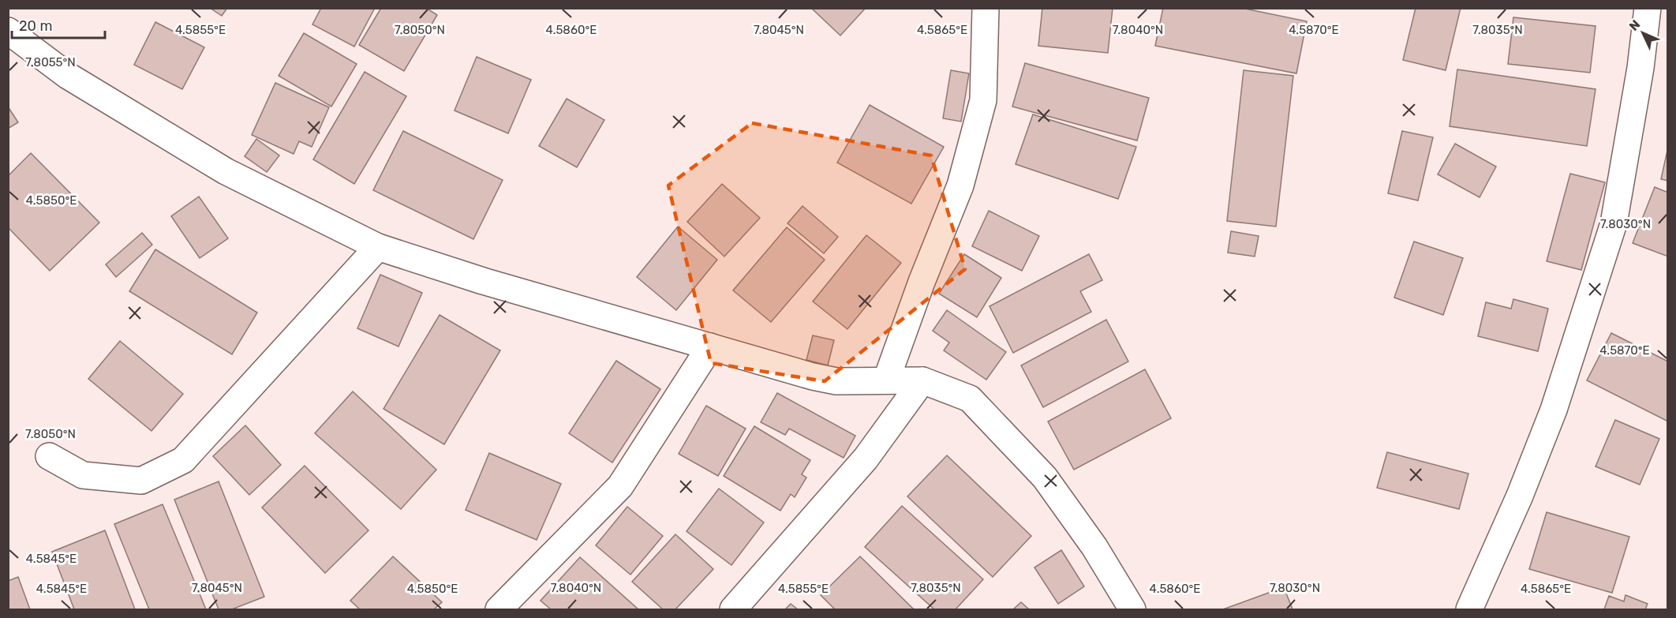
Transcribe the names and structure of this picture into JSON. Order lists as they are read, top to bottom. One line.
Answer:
{"scale_bar":"20 m","north":"top left","coordinates":["4.5855°E","4.5860°E","4.5865°E","4.5870°E","7.8050°N","7.8045°N","7.8040°N","7.8035°N","7.8055°N","4.5850°E","7.8030°N","4.5845°E"]}
